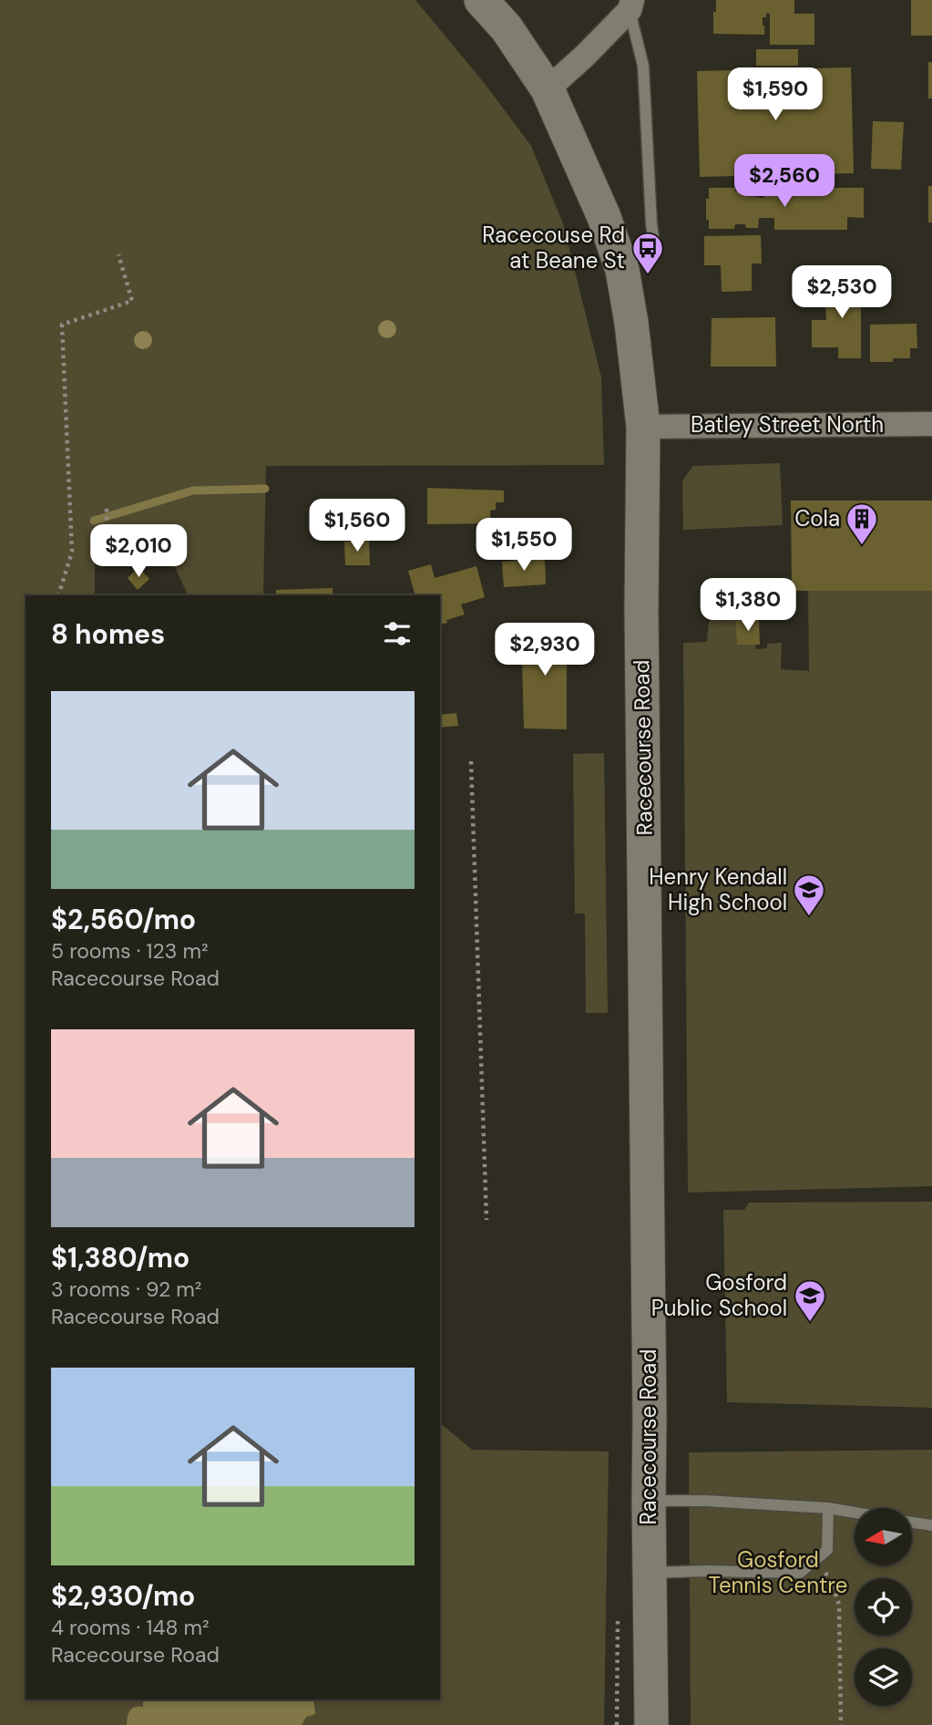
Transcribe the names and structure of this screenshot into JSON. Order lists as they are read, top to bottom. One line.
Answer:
{"streets":{"main road":["Racecourse Road"],"street":["Batley Street North"]},"crossings":[["Batley Street North","Racecourse Road"]],"parks":["Gosford Tennis Centre"],"places":{"bus stop":["Racecouse Rd at Beane St"],"building":["Cola"],"school or university":["Henry Kendall High School","Gosford Public School"]},"north":"left","page":{"price":["$1,590","$2,560","$2,530","$1,560","$1,550","$2,010","$1,380","$2,930"],"heading":"8 homes","list":[{"name":"$2,560/mo","note":"5 rooms · 123 m² · Racecourse Road"},{"name":"$1,380/mo","note":"3 rooms · 92 m² · Racecourse Road"},{"name":"$2,930/mo","note":"4 rooms · 148 m² · Racecourse Road"}]}}
